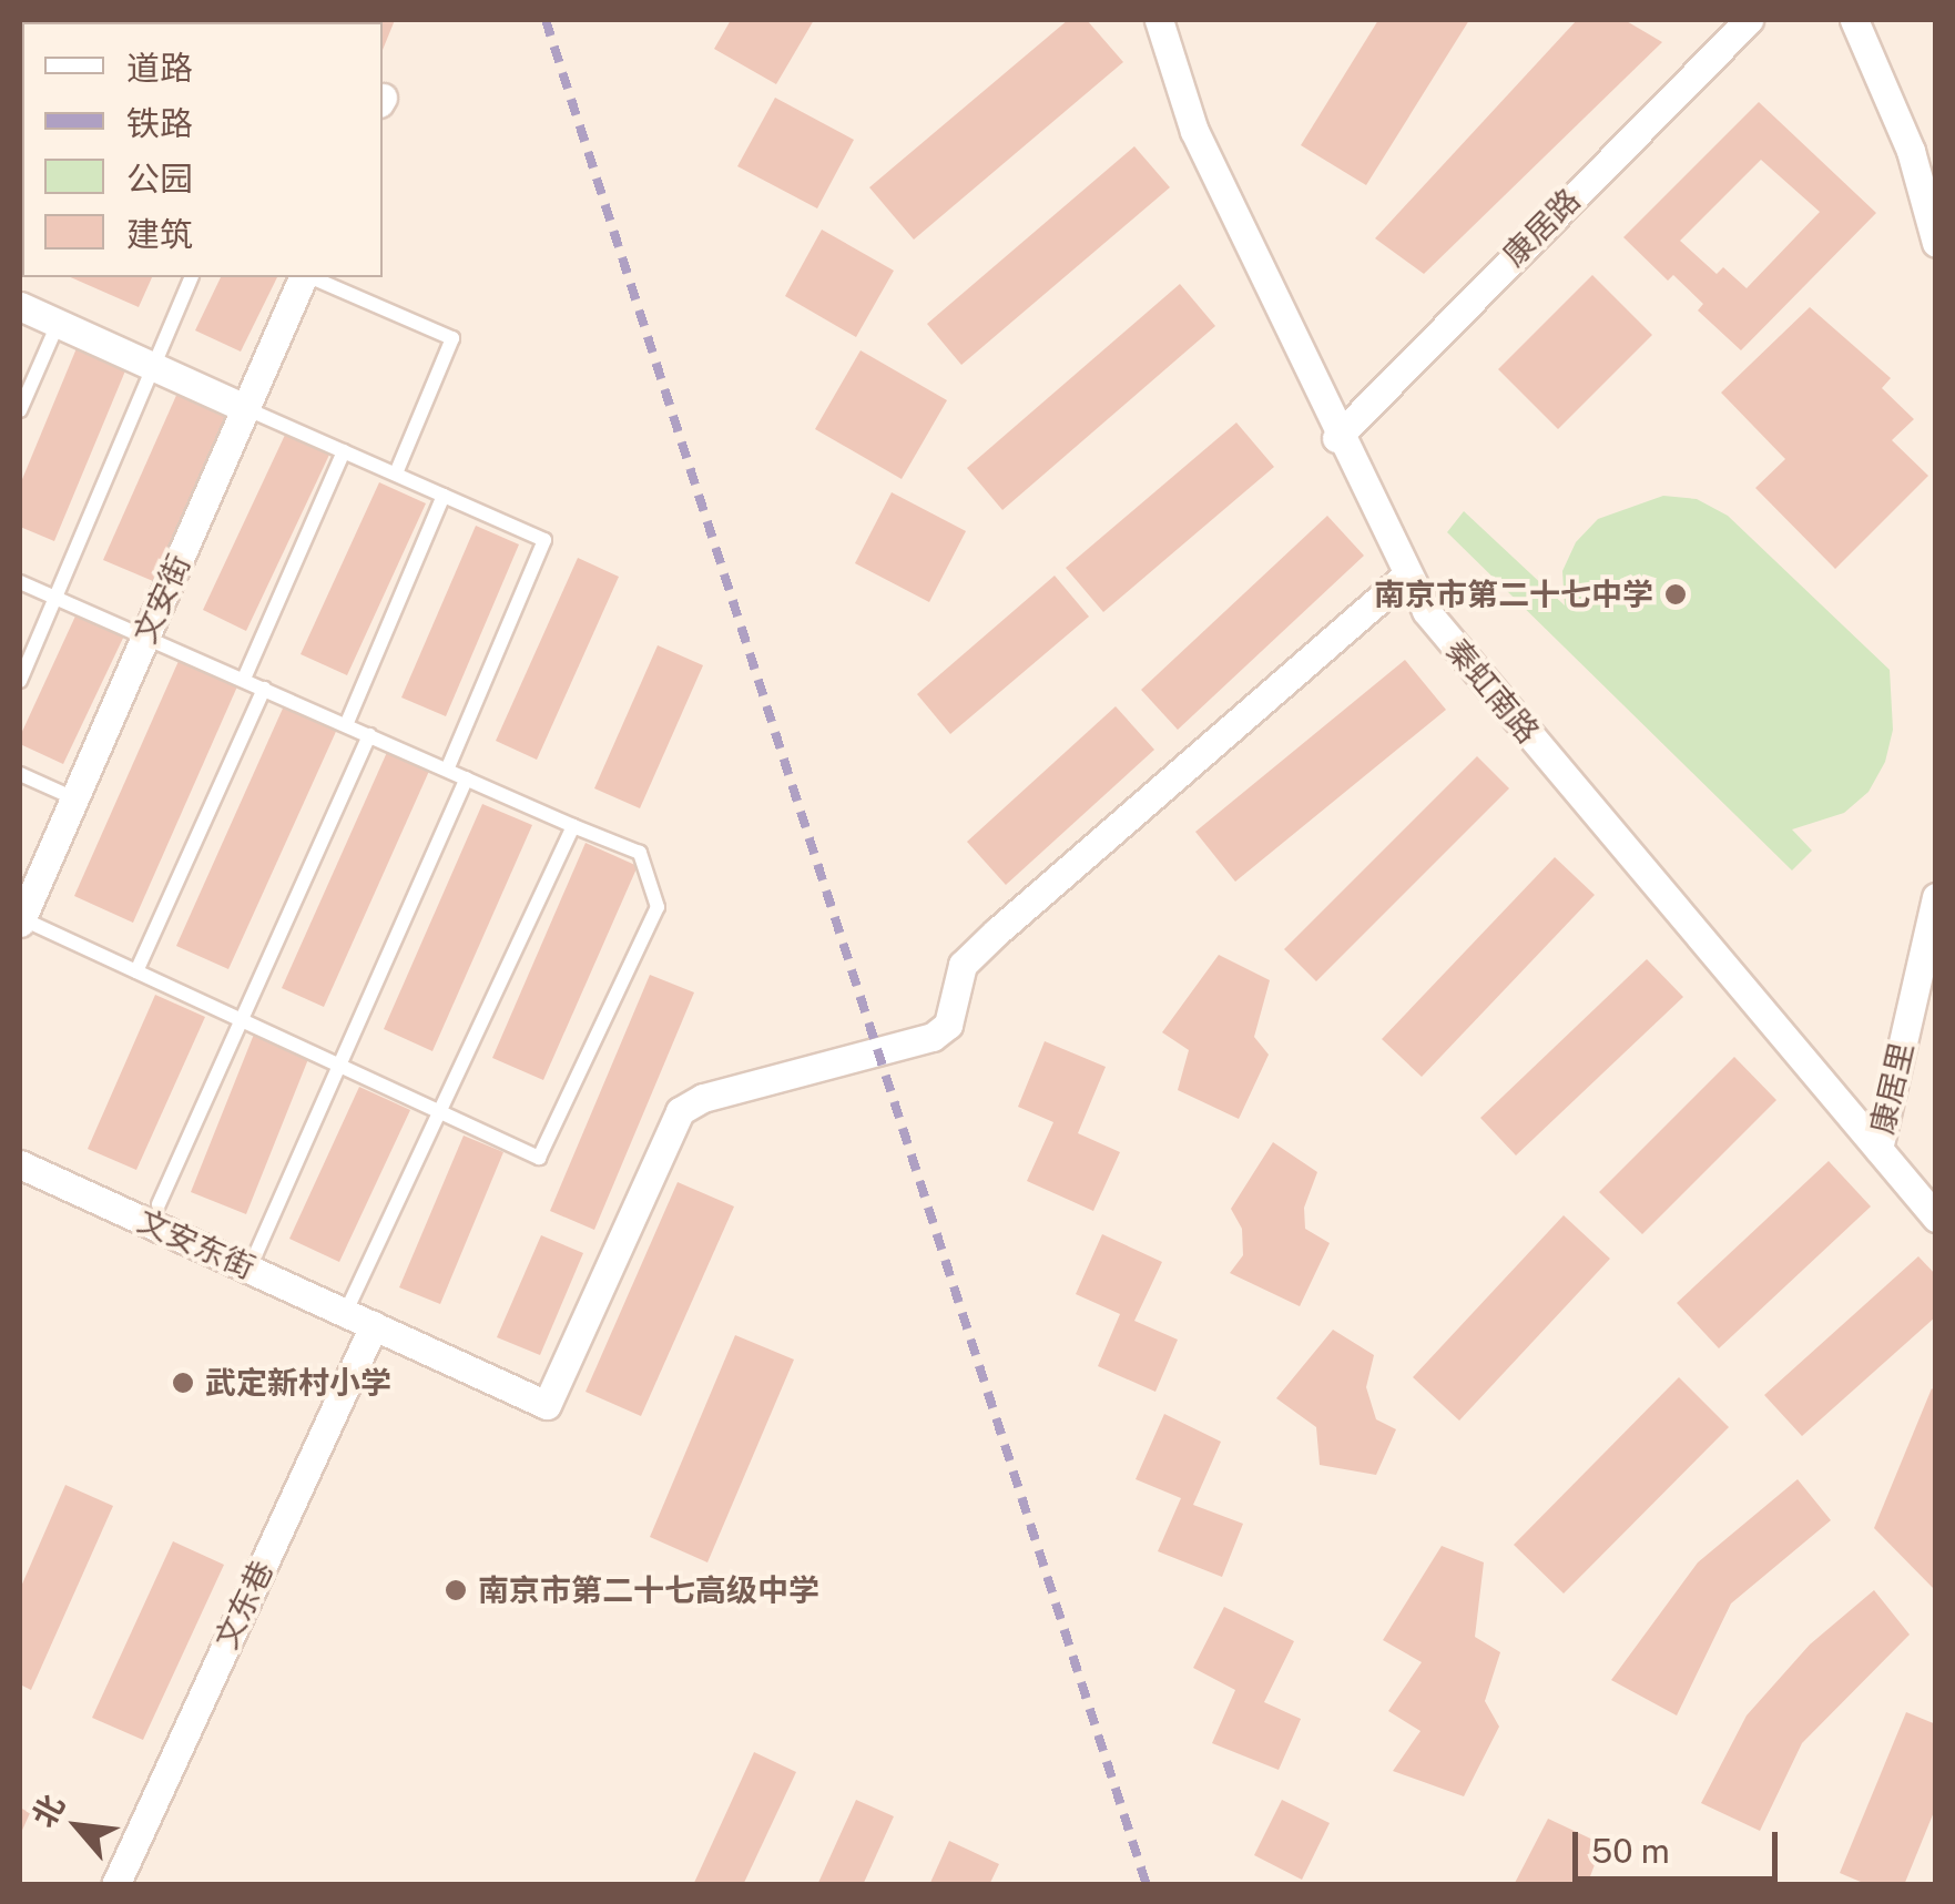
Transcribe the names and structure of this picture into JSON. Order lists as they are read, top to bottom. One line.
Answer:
{"streets":{"street":["康居路","文安街","秦虹南路","康居里","文安东街","文东巷"]},"crossings":[["康居路","秦虹南路"],["秦虹南路","康居里"],["秦虹南路","文安东街"],["文安东街","文东巷"]],"places":["南京市第二十七中学","武定新村小学","南京市第二十七高级中学"],"legend":["道路","铁路","公园","建筑"],"scale_bar":"50 m","north":"top left"}
